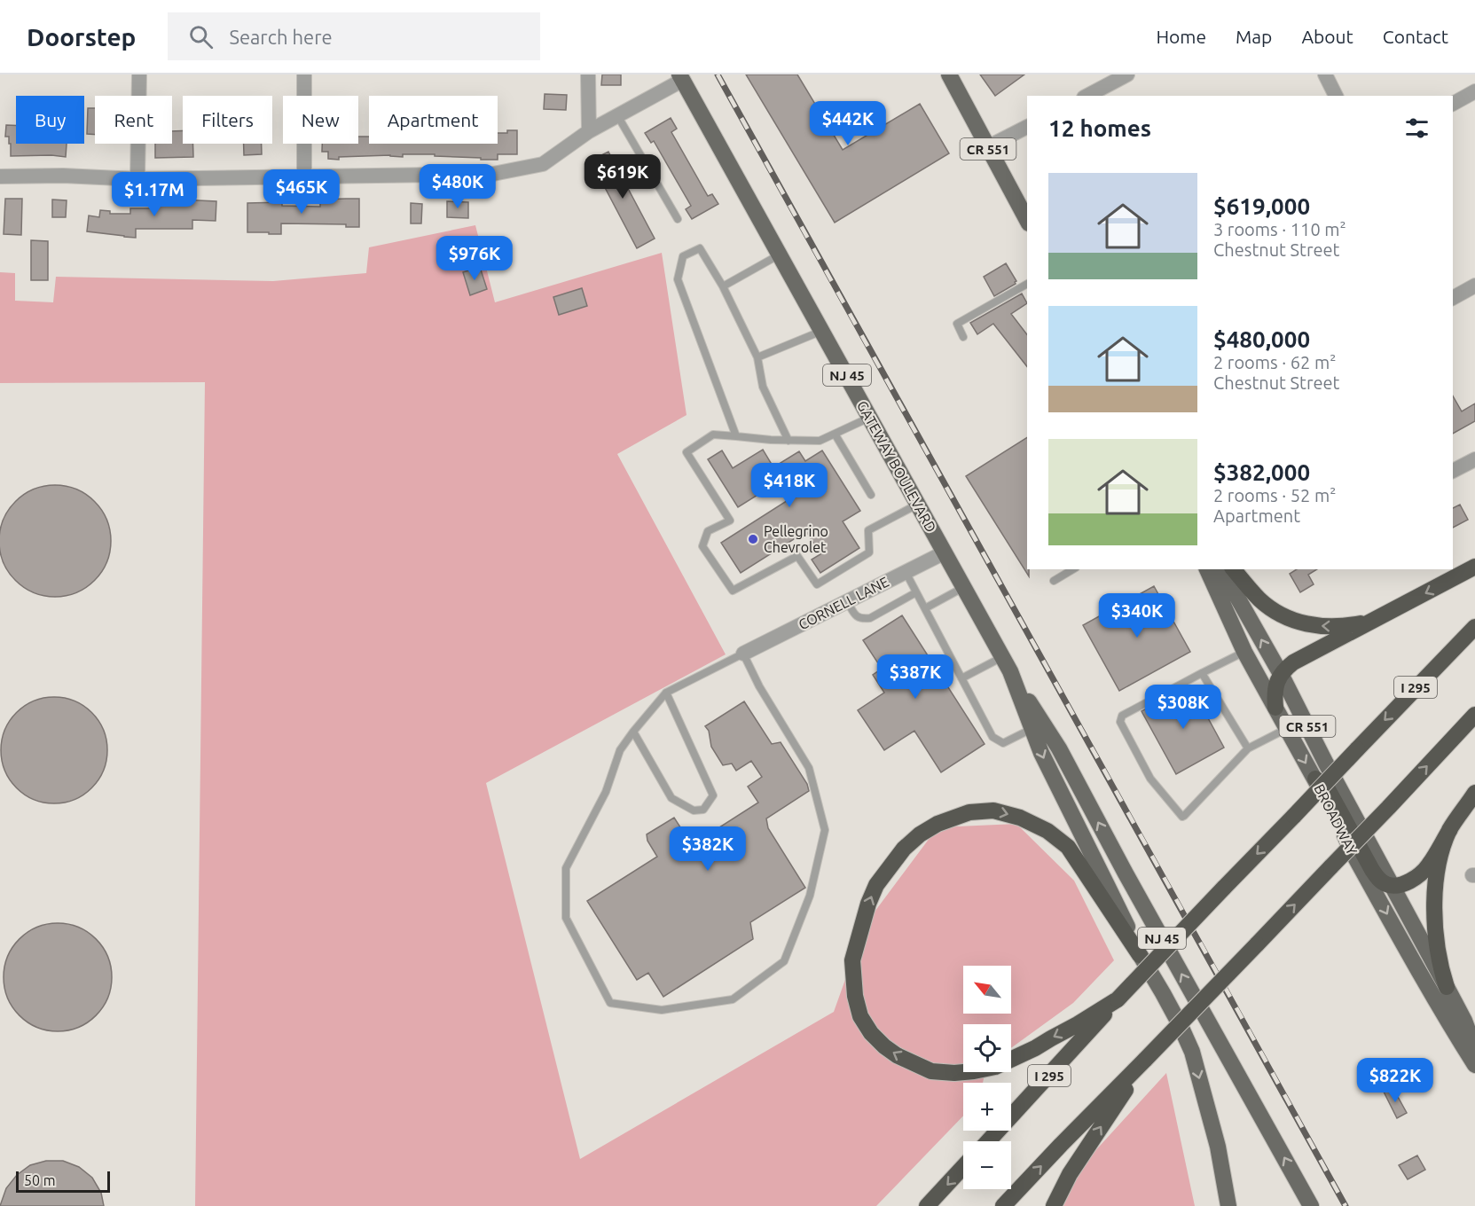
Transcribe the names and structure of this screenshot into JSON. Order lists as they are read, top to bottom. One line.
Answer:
{"streets":{"highway":["I 295"],"main road":["CR 551","NJ 45","GATEWAY BOULEVARD","BROADWAY"],"street":["CORNELL LANE"]},"crossings":[["NJ 45","GATEWAY BOULEVARD"],["GATEWAY BOULEVARD","CORNELL LANE"]],"places":["Pellegrino Chevrolet"],"scale_bar":"50 m","north":"top left","page":{"header":"Doorstep","search":"Search here","nav":["Home","Map","About","Contact"],"chip":["Buy","Rent","Filters","New","Apartment"],"heading":"12 homes","price":["$442K","$619K","$480K","$465K","$1.17M","$976K","$418K","$340K","$387K","$308K","$382K","$822K"],"list":[{"name":"$619,000","note":"3 rooms · 110 m² · Chestnut Street"},{"name":"$480,000","note":"2 rooms · 62 m² · Chestnut Street"},{"name":"$382,000","note":"2 rooms · 52 m² · Apartment"}],"map_buttons":["+","−"],"scale":"50 m"}}
